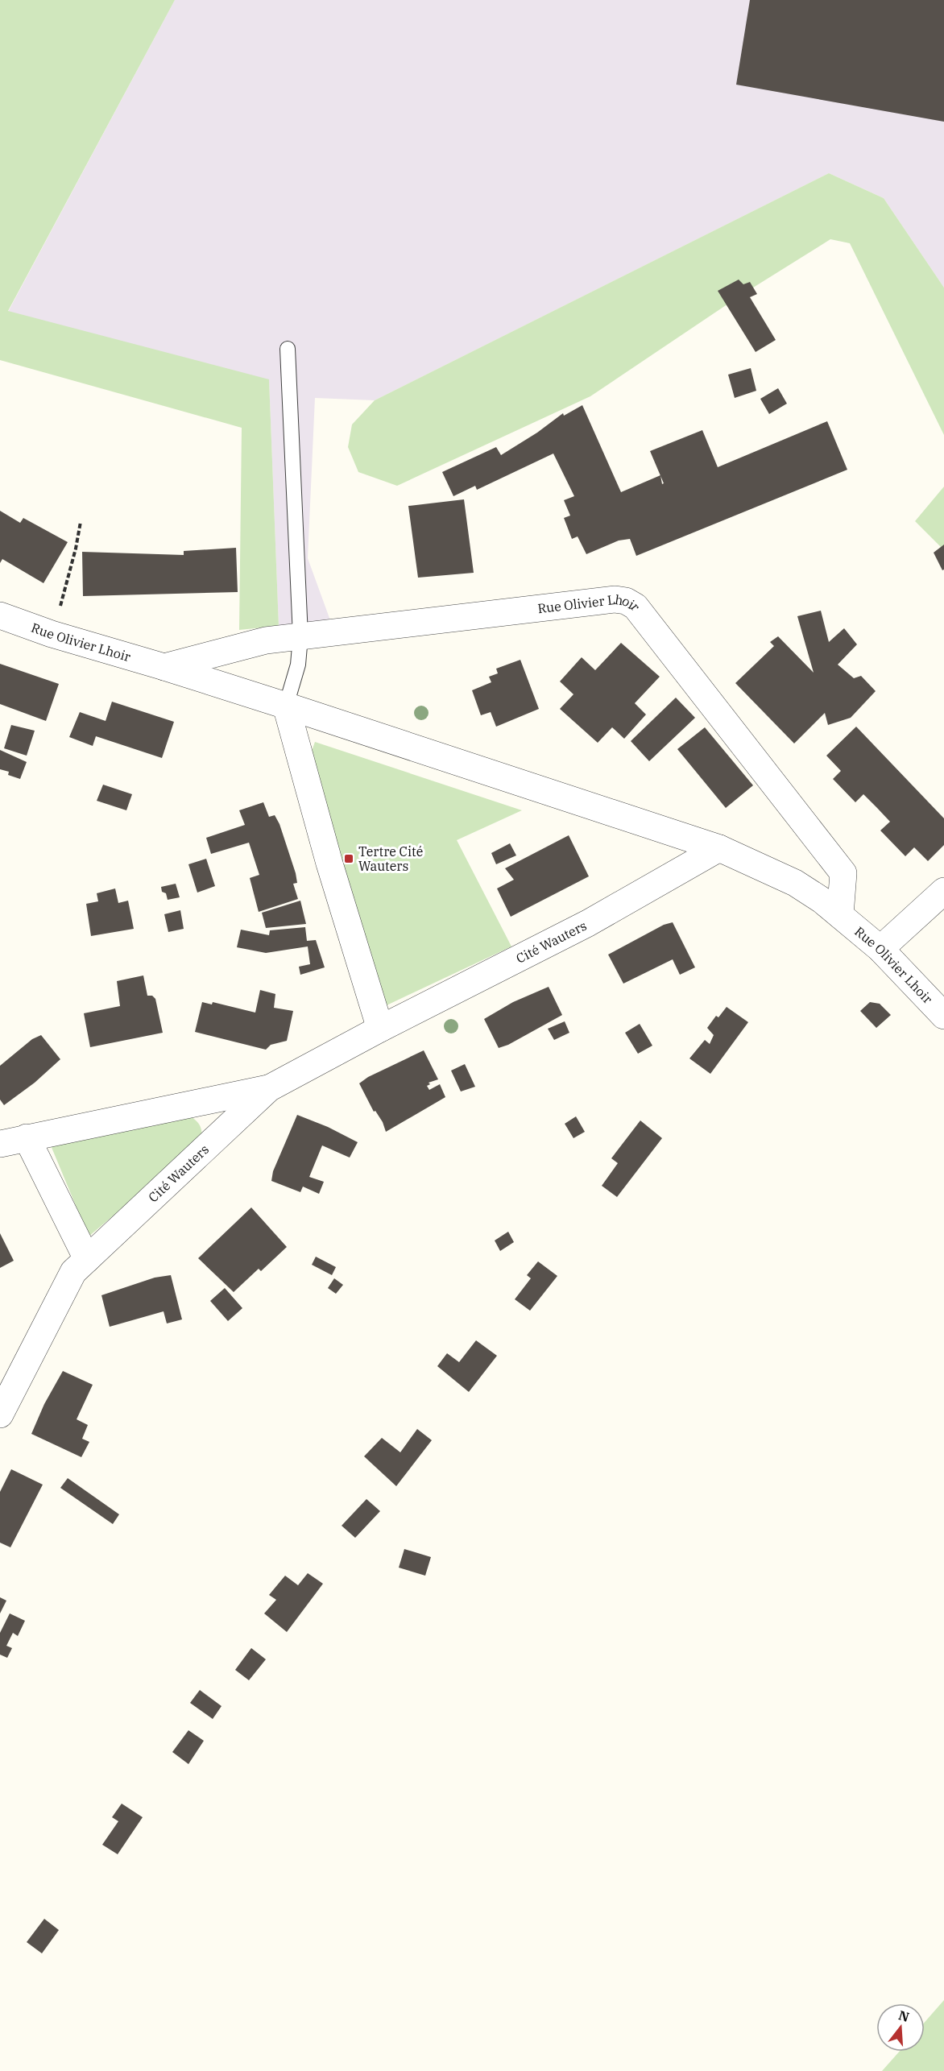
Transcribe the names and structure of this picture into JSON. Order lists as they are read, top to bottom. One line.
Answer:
{"streets":{"street":["Rue Olivier Lhoir","Cité Wauters"]},"crossings":[["Rue Olivier Lhoir","Cité Wauters"]],"places":{"transit":["Tertre Cité Wauters"]},"north":"top"}
